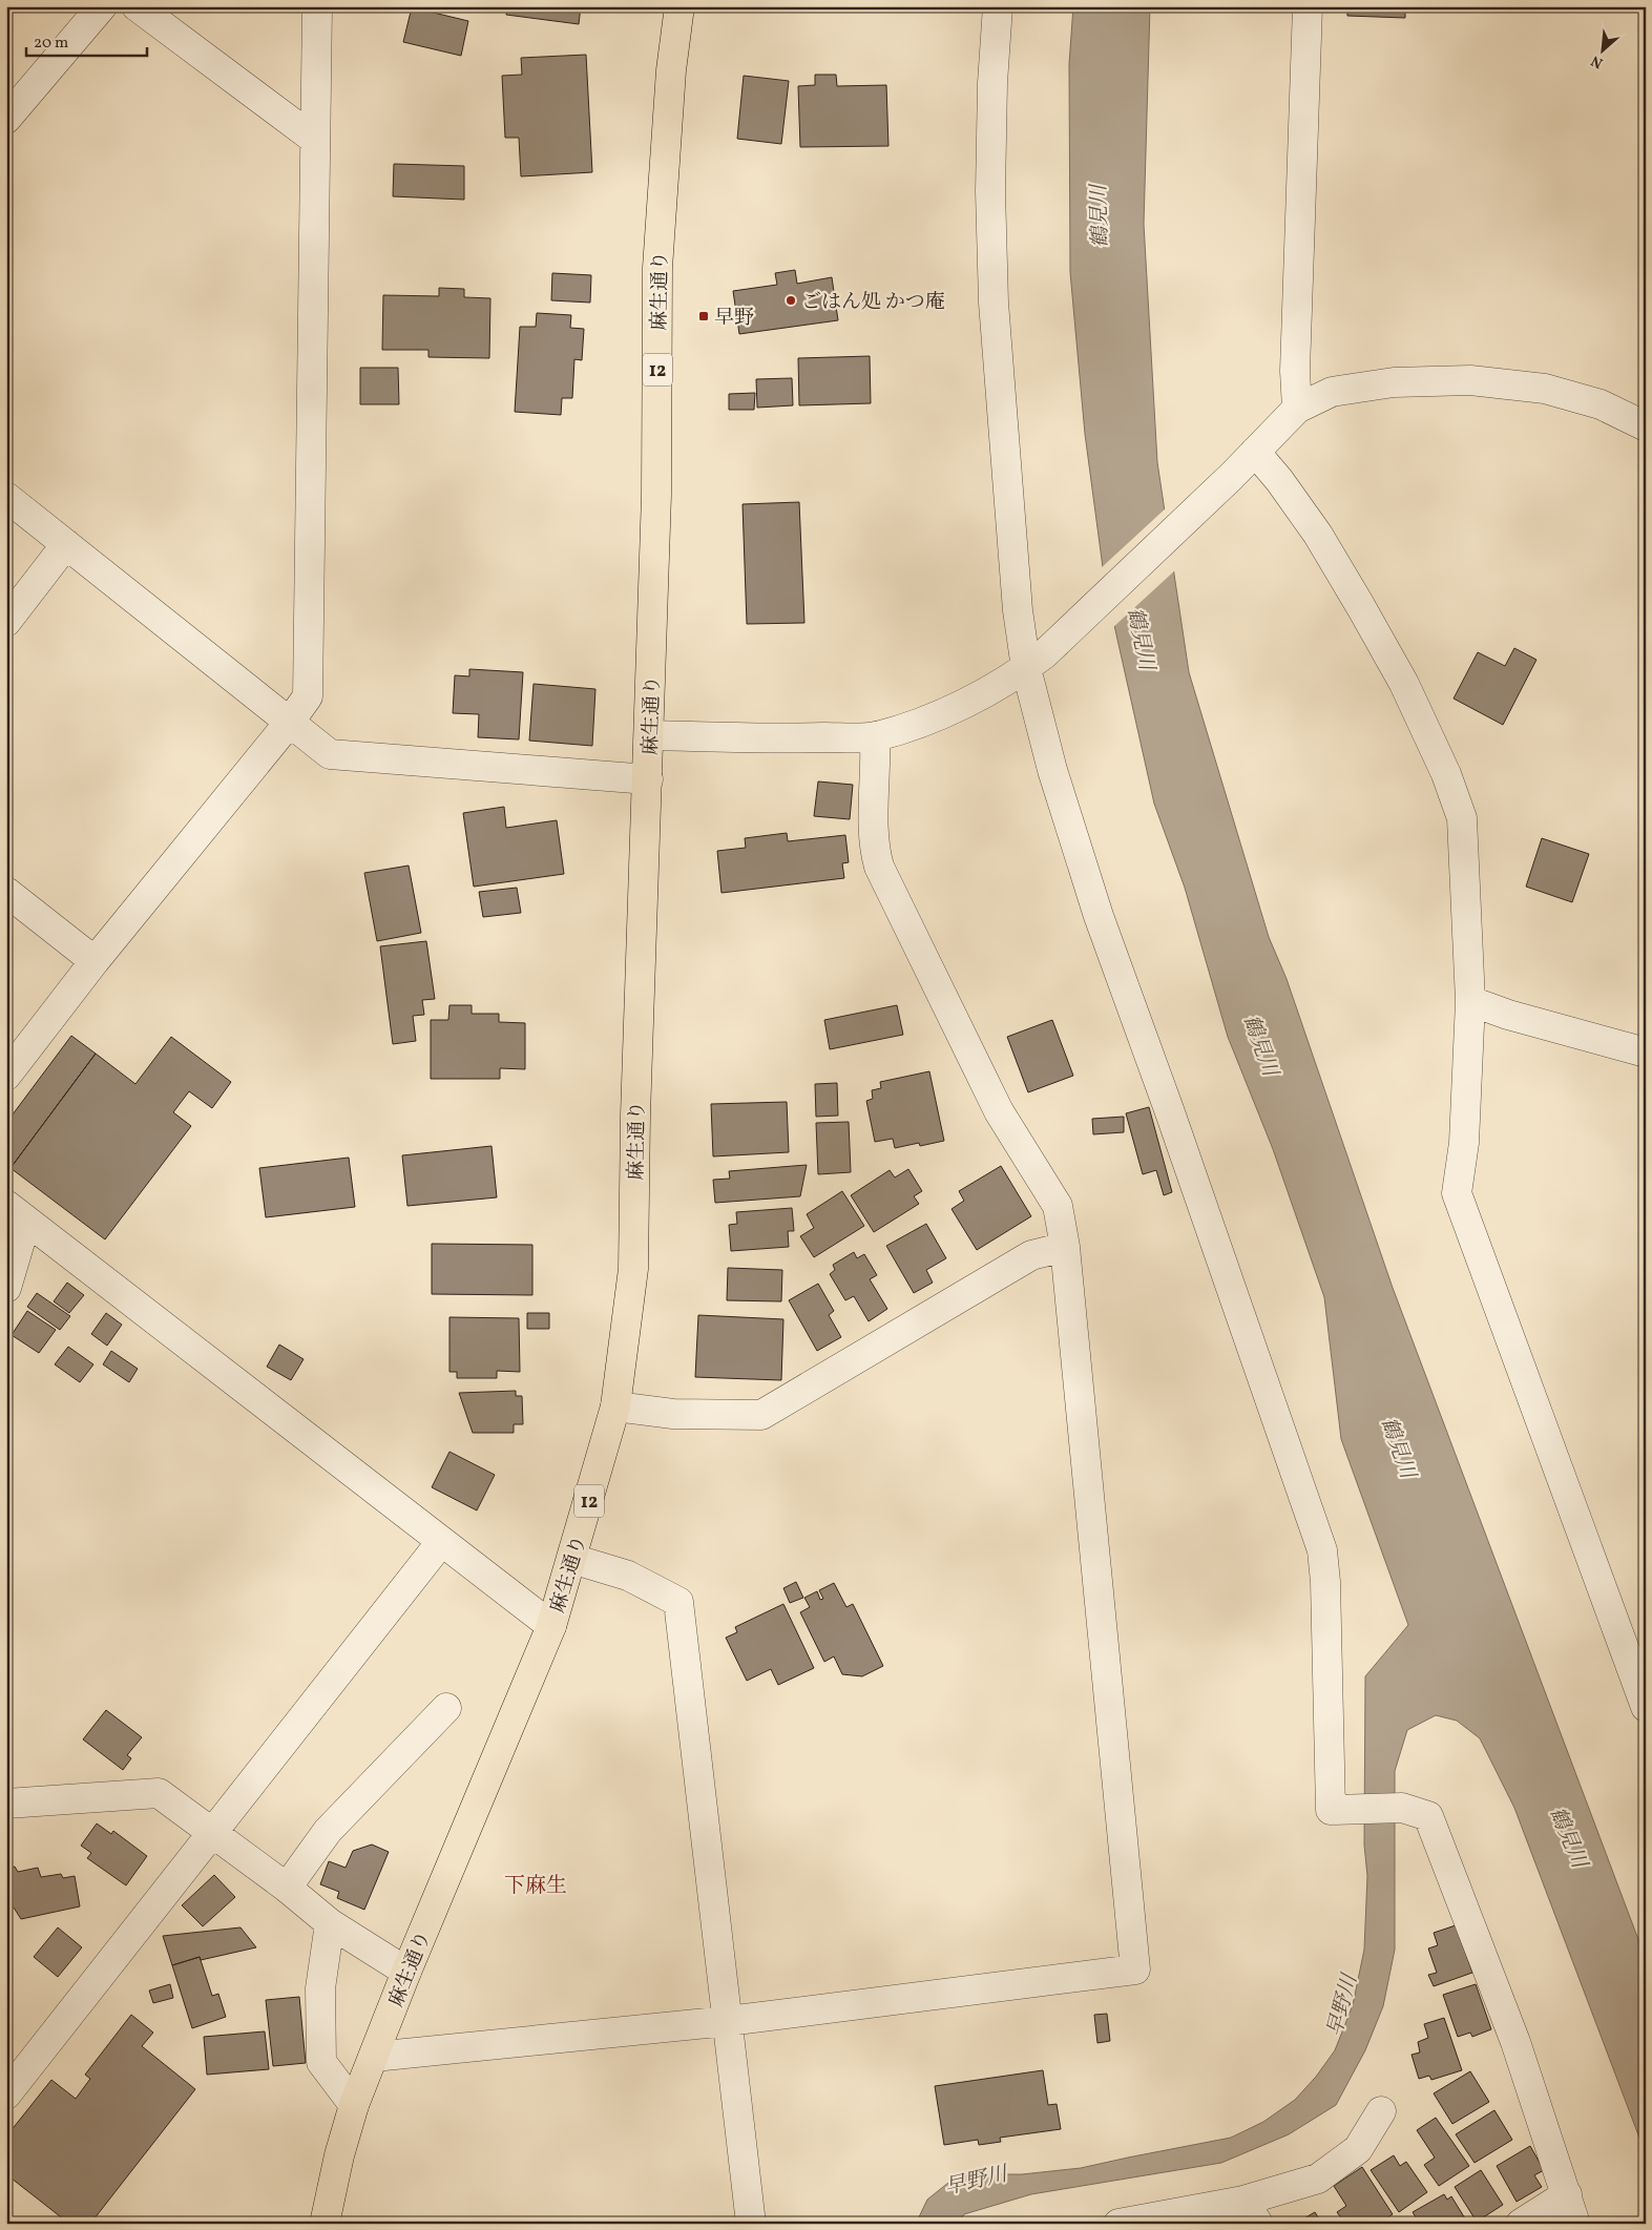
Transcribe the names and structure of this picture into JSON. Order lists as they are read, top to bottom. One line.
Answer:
{"streets":{"main road":["麻生通り","12"]},"districts":["下麻生"],"water":["鶴見川","早野川"],"places":{"other":["ごはん処 かつ庵"],"transit":["早野"]},"scale_bar":"20 m","north":"bottom left"}
